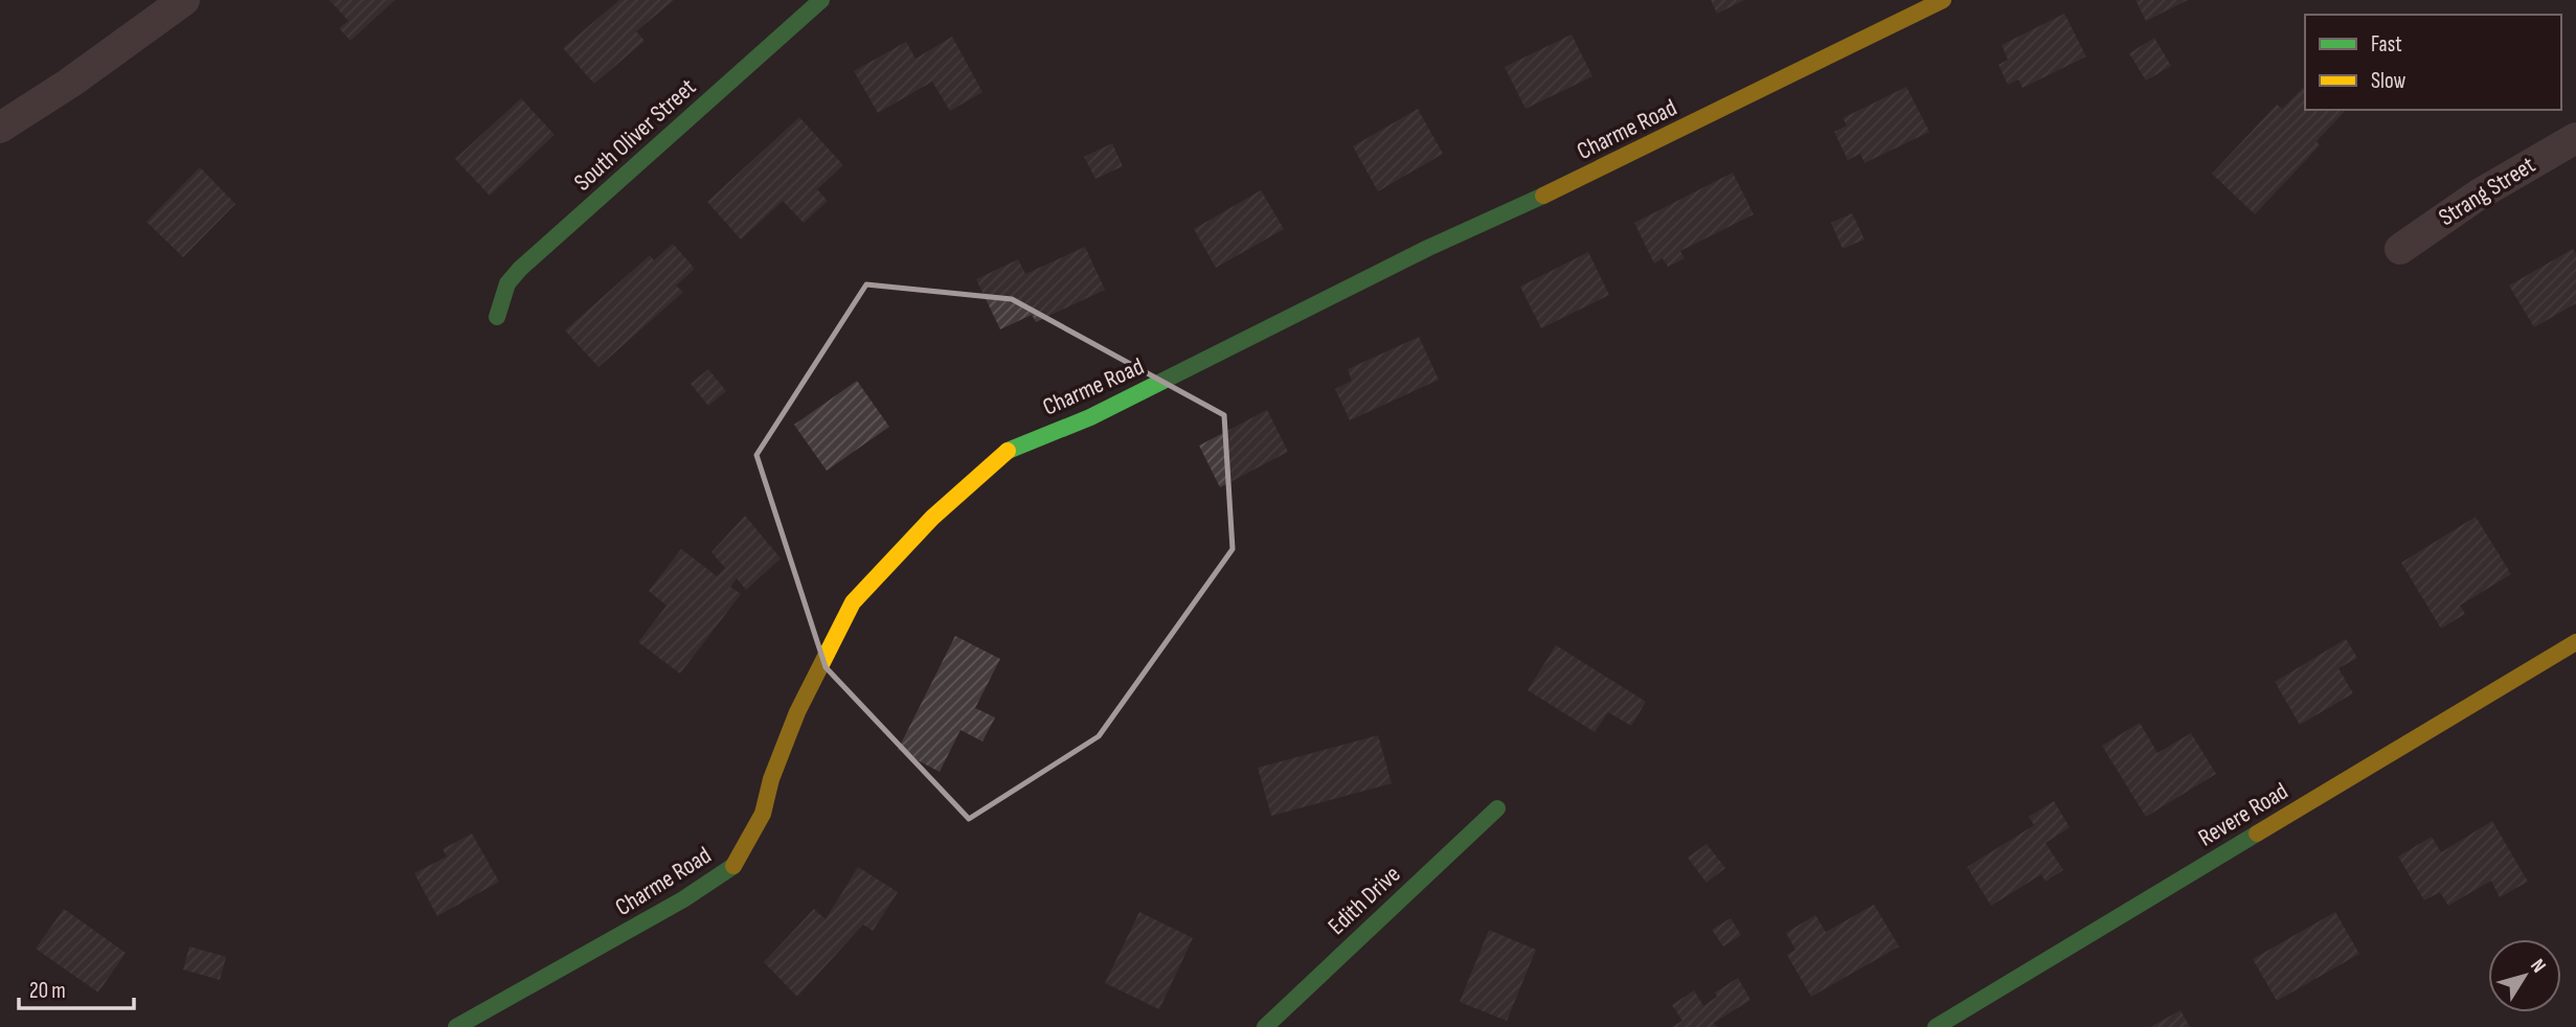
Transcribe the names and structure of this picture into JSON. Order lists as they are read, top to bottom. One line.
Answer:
{"streets":{"street":["Charme Road","South Oliver Street","Strang Street","Revere Road","Edith Drive"]},"legend":["Fast","Slow"],"scale_bar":"20 m","north":"top right"}
